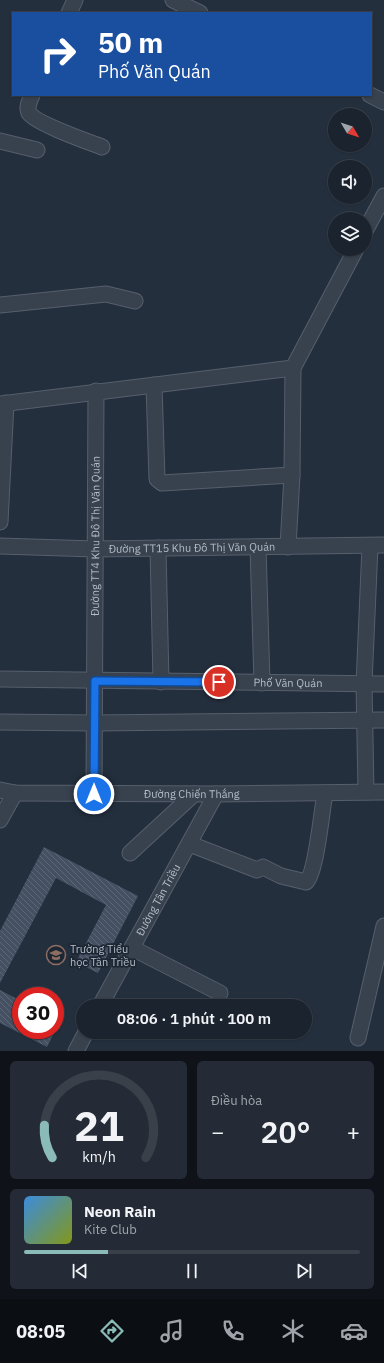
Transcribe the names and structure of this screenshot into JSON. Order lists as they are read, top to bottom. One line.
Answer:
{"streets":{"street":["Đường TT4 Khu Đô Thị Văn Quán","Đường TT15 Khu Đô Thị Văn Quán","Phố Văn Quán","Đường Chiến Thắng","Đường Tân Triều"]},"crossings":[["Đường TT4 Khu Đô Thị Văn Quán","Đường TT15 Khu Đô Thị Văn Quán"],["Đường TT4 Khu Đô Thị Văn Quán","Phố Văn Quán"],["Đường TT4 Khu Đô Thị Văn Quán","Đường Chiến Thắng"],["Đường Chiến Thắng","Đường Tân Triều"]],"places":{"school or university":["Trường Tiểu học Tân Triều"]},"north":"bottom right","page":{"turn":["50 m","Phố Văn Quán"],"limit":"30","trip":"08:06 · 1 phút · 100 m","tile":"Điều hòa","heat":["−","20°","+"],"song":["Neon Rain","Kite Club"],"tabs":"08:05","gauge":["21","km/h"]}}
